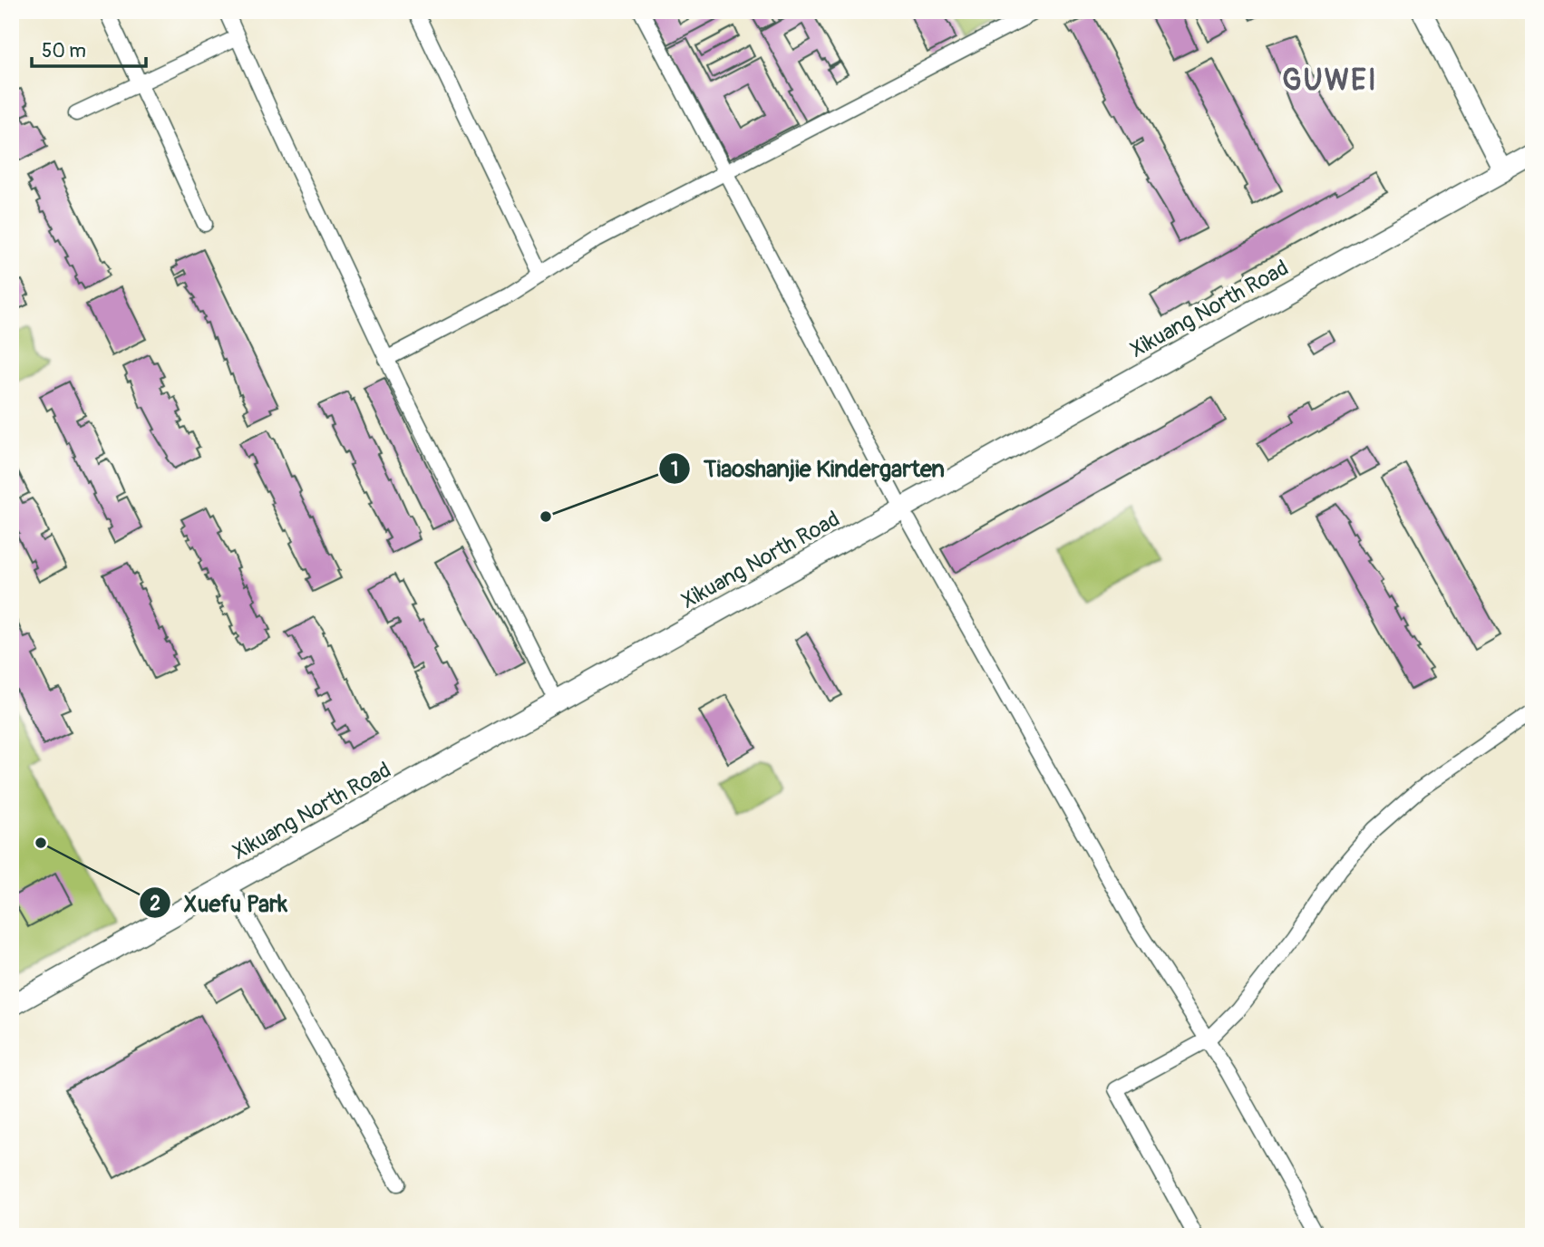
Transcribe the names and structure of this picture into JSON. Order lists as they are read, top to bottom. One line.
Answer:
{"streets":{"main road":["Xikuang North Road"]},"districts":["GUWEI"],"places":["Tiaoshanjie Kindergarten","Xuefu Park"],"scale_bar":"50 m"}
